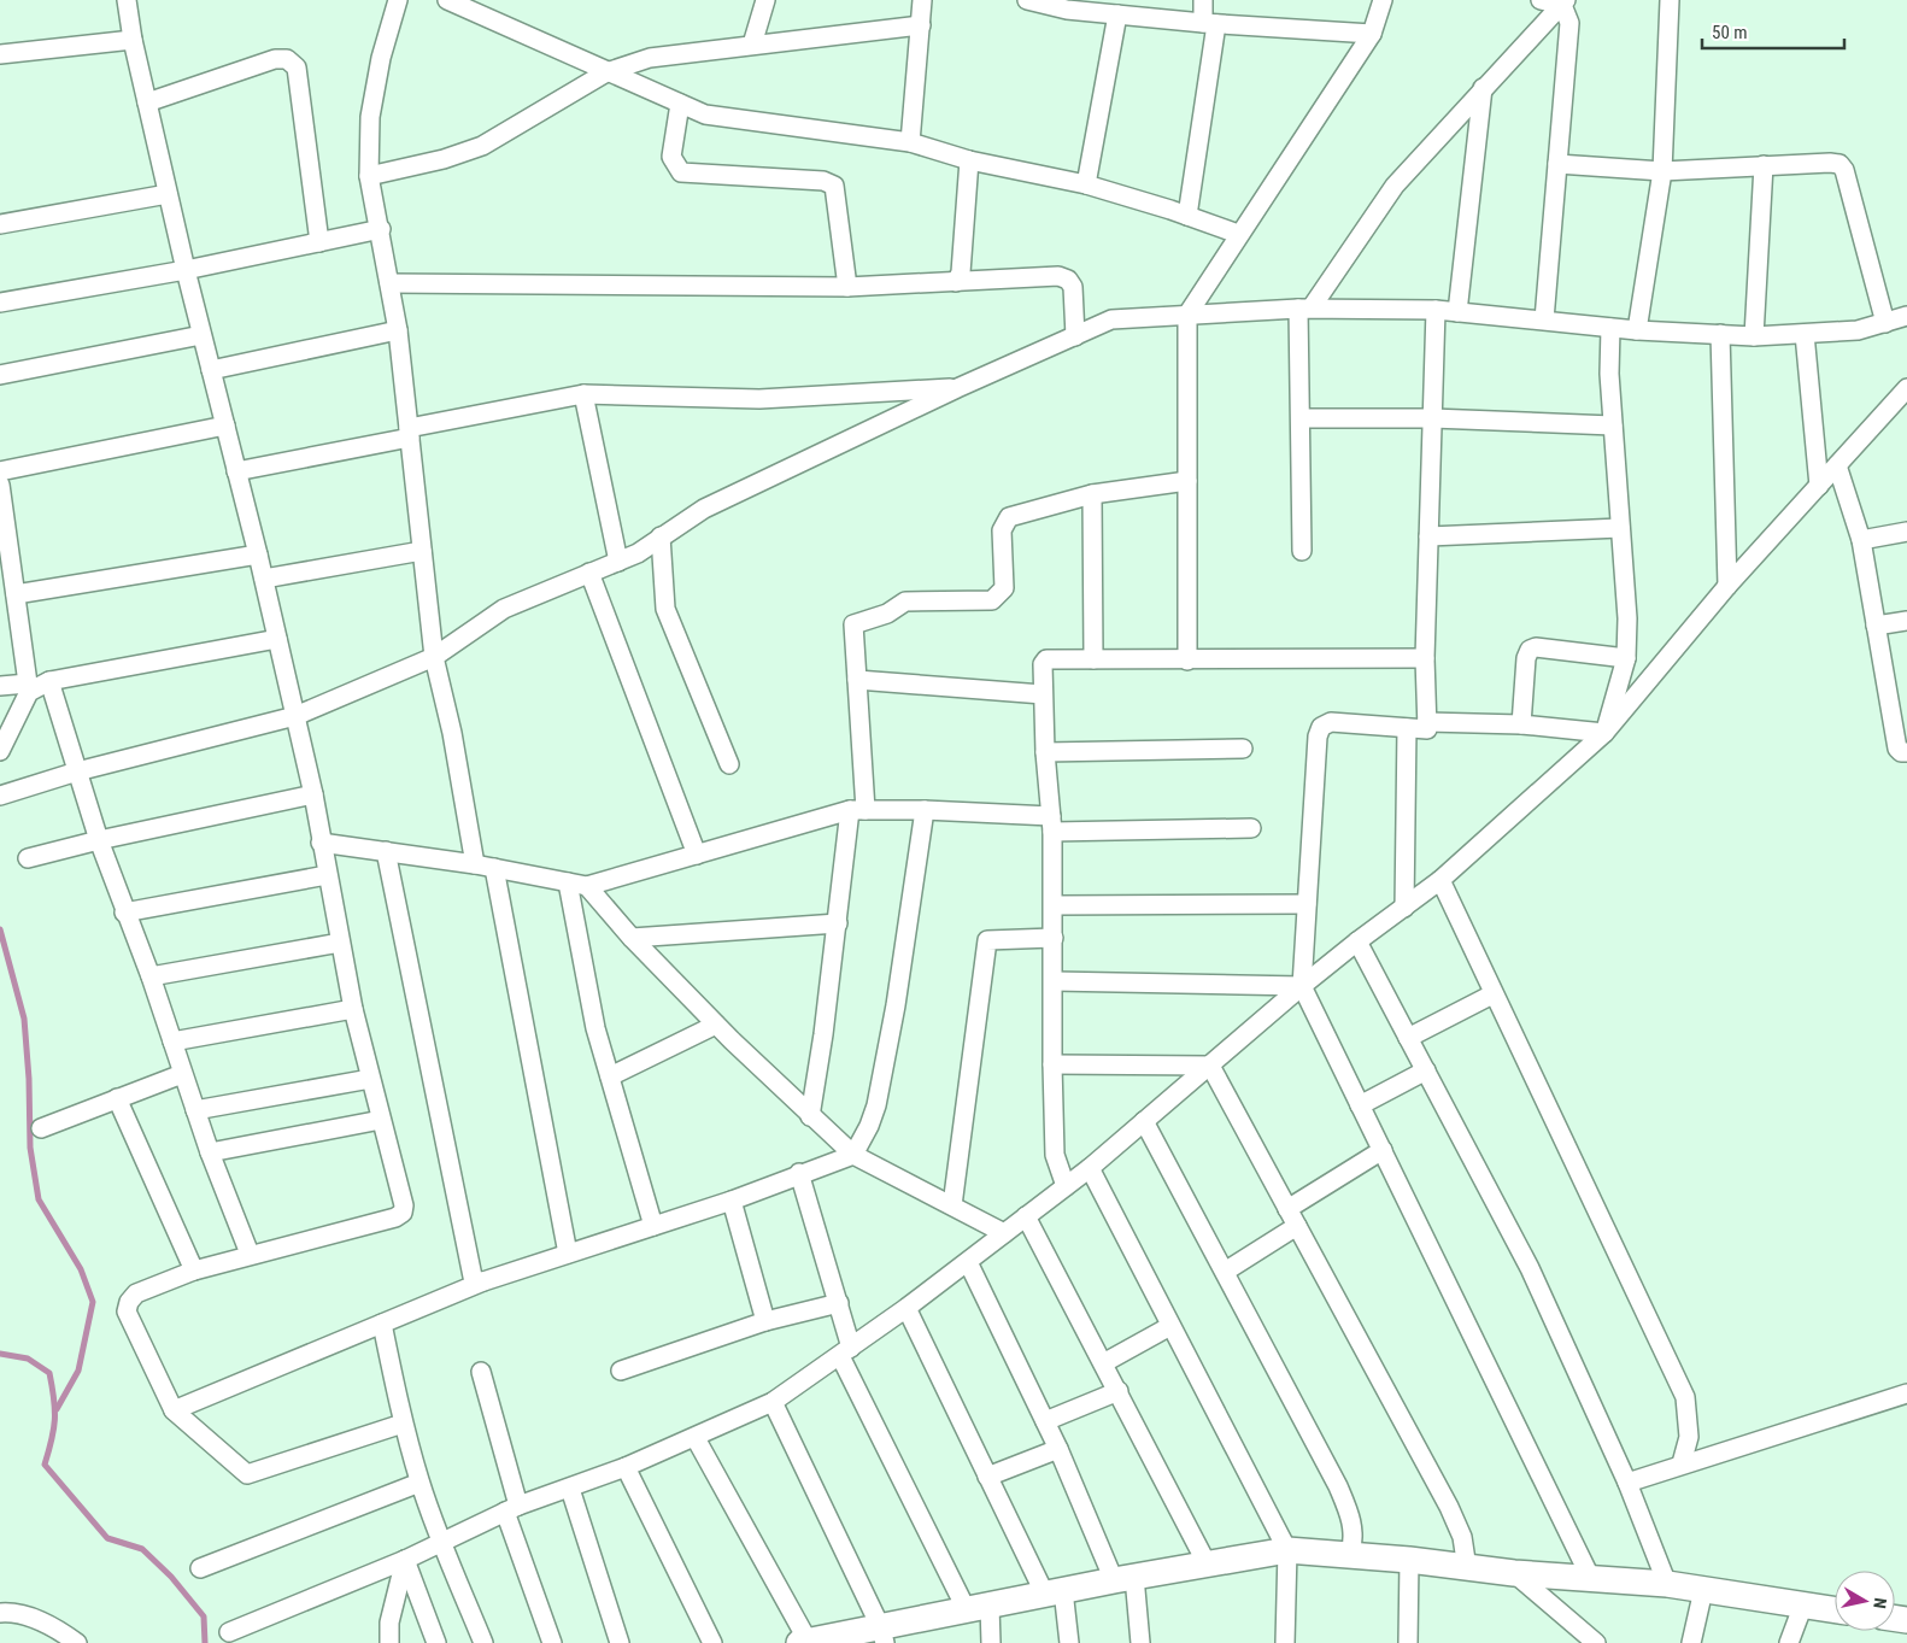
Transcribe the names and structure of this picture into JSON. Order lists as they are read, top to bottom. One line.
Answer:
{"scale_bar":"50 m","north":"right"}
